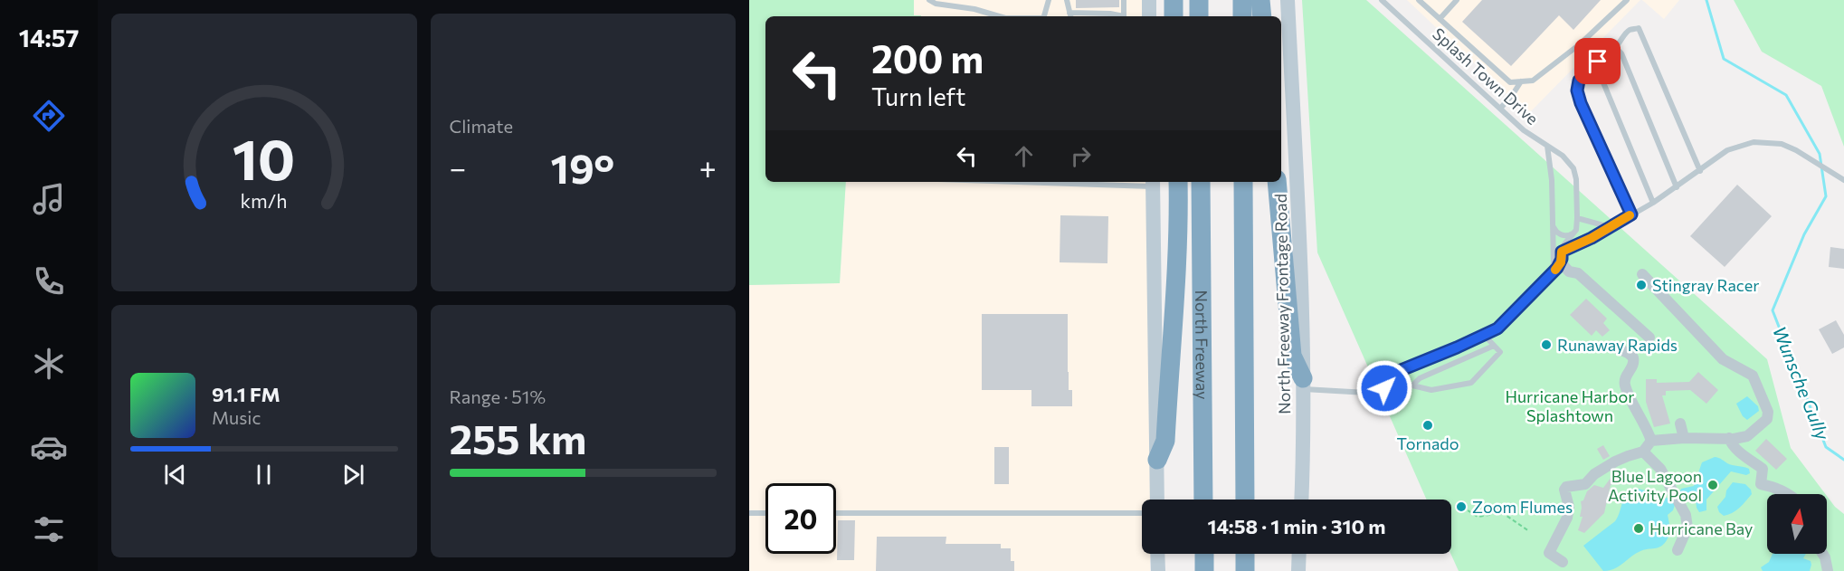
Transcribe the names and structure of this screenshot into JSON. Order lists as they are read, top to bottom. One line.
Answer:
{"streets":{"highway":["North Freeway"],"main road":["North Freeway Frontage Road"],"lane":["Splash Town Drive"]},"water":["Wunsche Gully"],"parks":["Hurricane Harbor Splashtown"],"places":["Stingray Racer","Runaway Rapids","Tornado","Blue Lagoon Activity Pool","Zoom Flumes","Hurricane Bay"],"north":"top","page":{"tabs":"14:57","tile":["Climate",["Range · 51%","255 km"]],"turn":["200 m","Turn left"],"heat":["−","19°","+"],"song":["91.1 FM","Music"],"limit":"20","trip":"14:58 · 1 min · 310 m","gauge":["10","km/h"]}}
